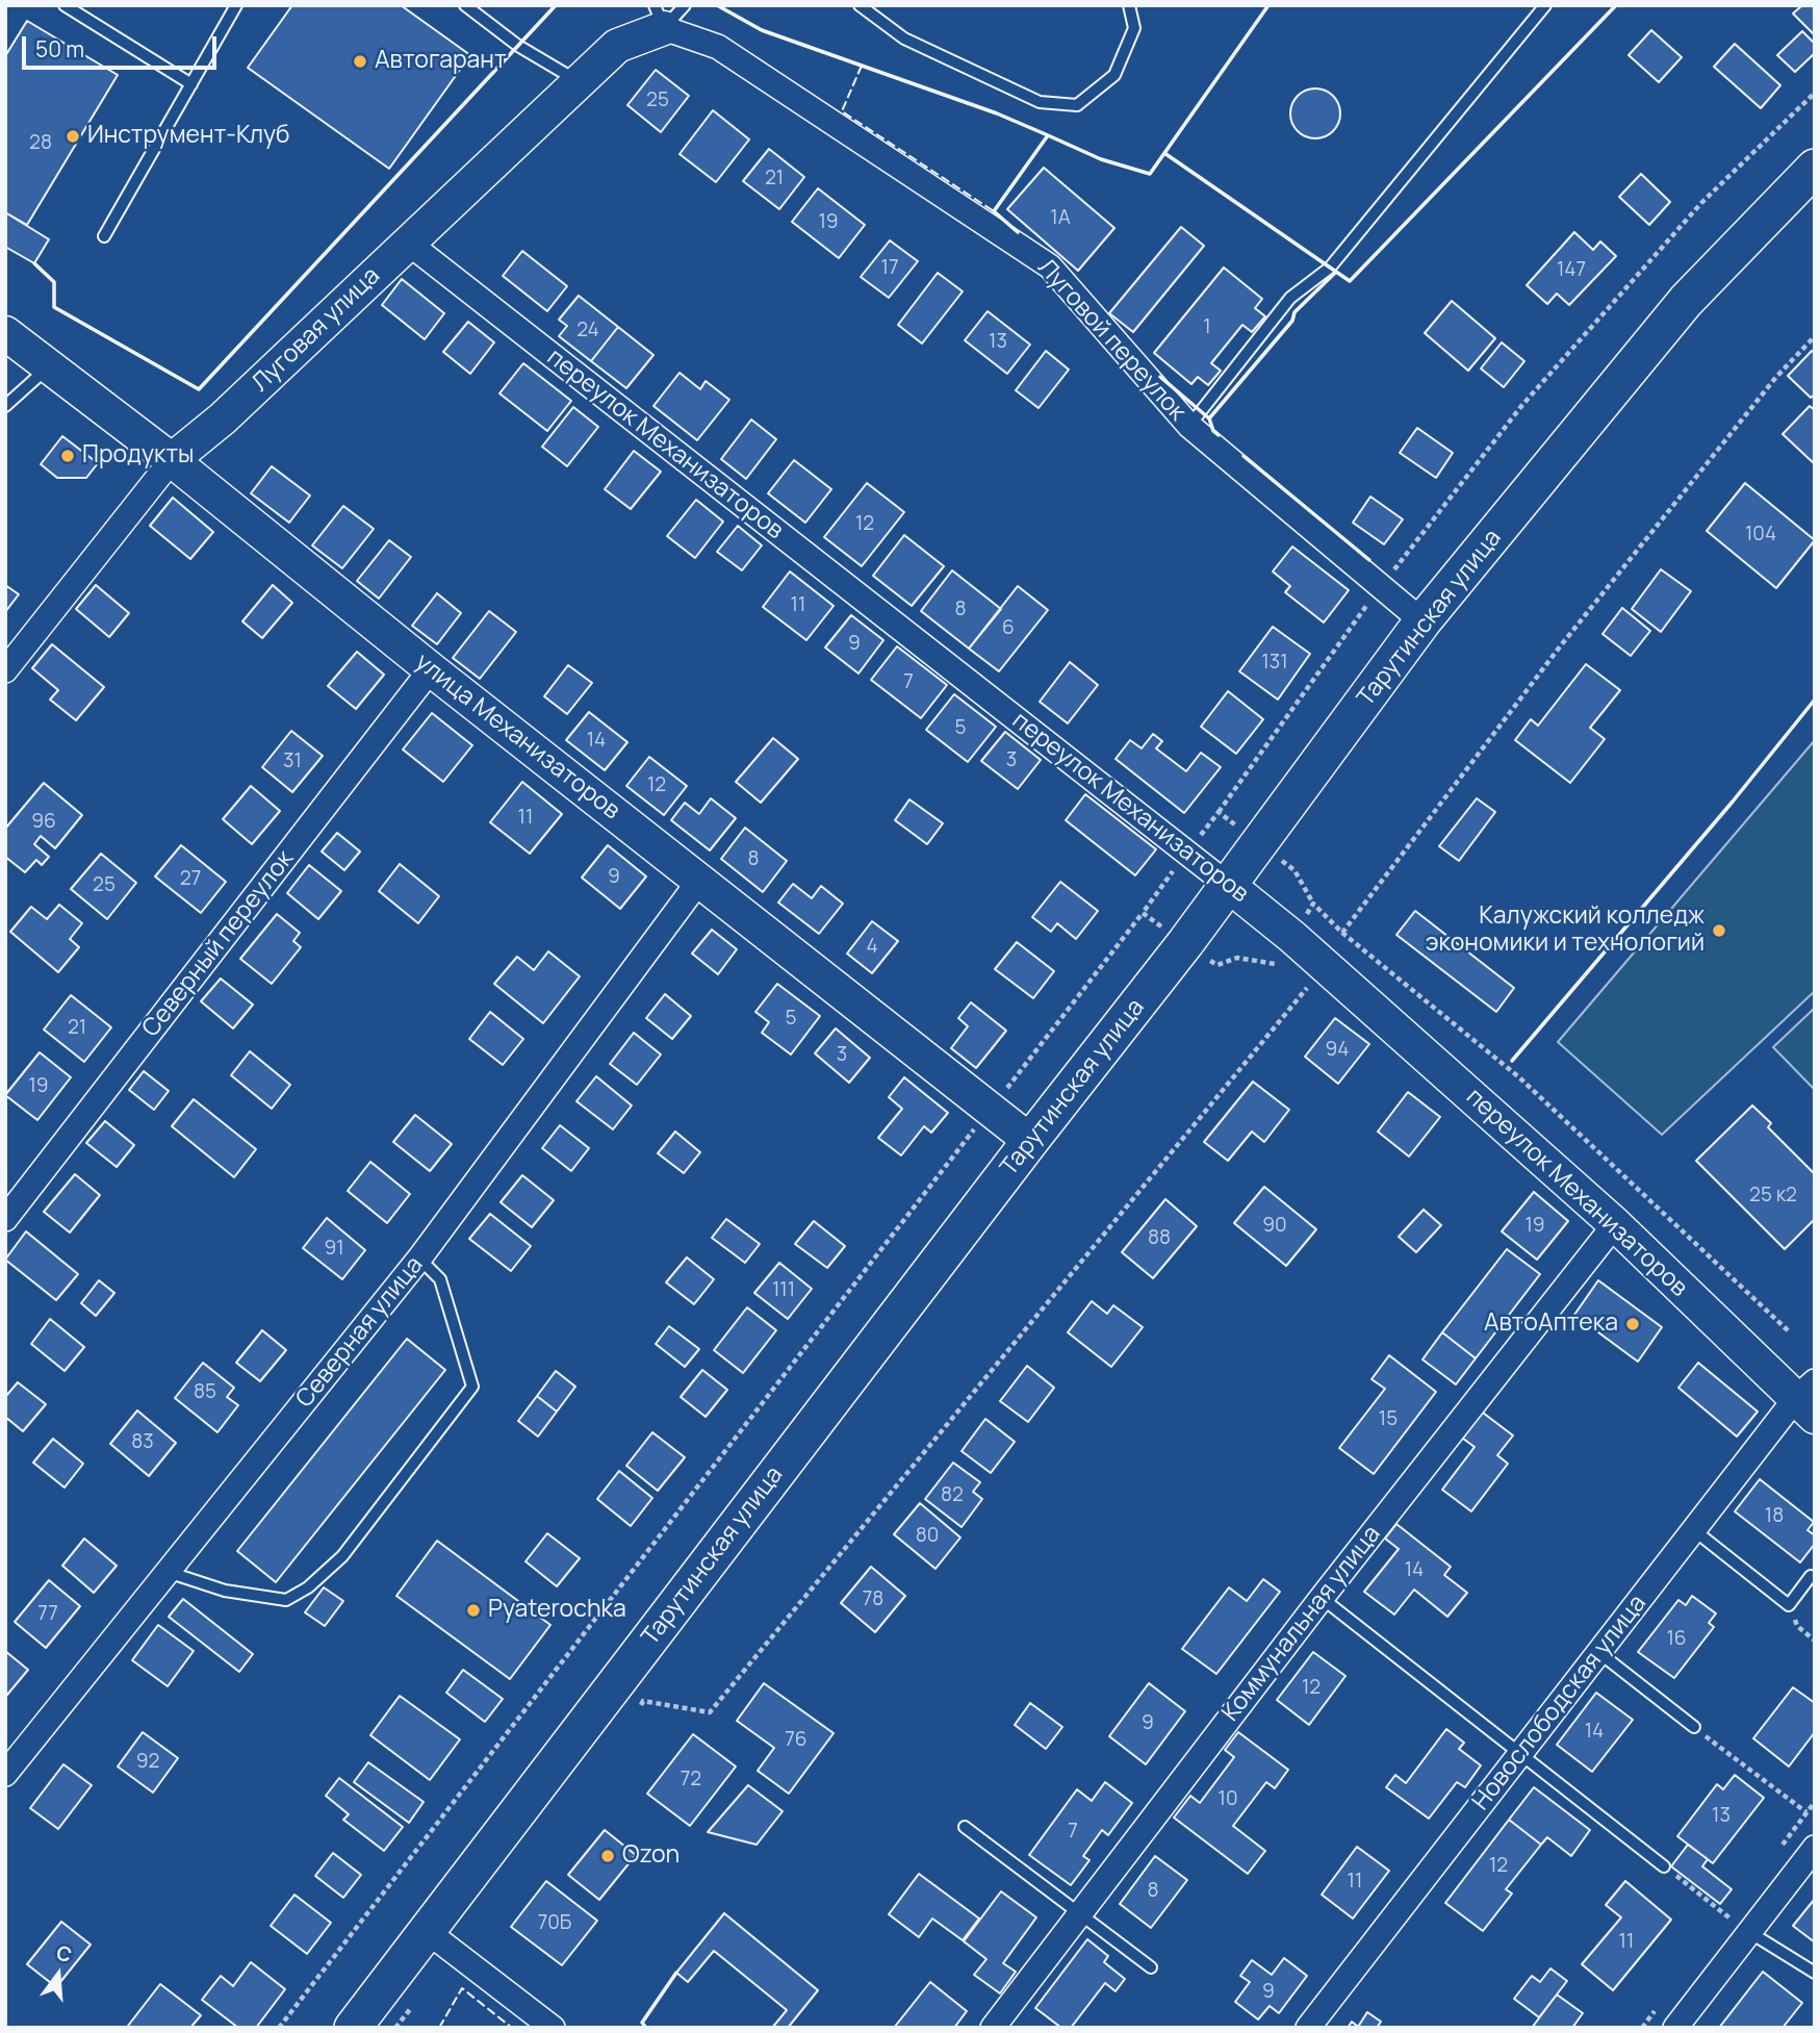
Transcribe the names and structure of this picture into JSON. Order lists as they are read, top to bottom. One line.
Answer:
{"streets":{"main road":["Тарутинская улица"],"street":["Луговая улица","Луговой переулок","переулок Механизаторов","улица Механизаторов","Северный переулок","Северная улица","Коммунальная улица","Новослободская улица"]},"crossings":[["Луговая улица","Луговой переулок"],["Луговая улица","переулок Механизаторов"],["Луговая улица","улица Механизаторов"],["Луговой переулок","Тарутинская улица"],["переулок Механизаторов","Тарутинская улица"],["переулок Механизаторов","Коммунальная улица"],["переулок Механизаторов","Новослободская улица"],["Тарутинская улица","улица Механизаторов"],["улица Механизаторов","Северный переулок"],["улица Механизаторов","Северная улица"]],"places":["Автогарант","Инструмент-Клуб","Продукты","Калужский колледж экономики и технологий","АвтоАптека","Pyaterochka","Ozon"],"house_numbers":["25","28","21","1А","19","17","147","1","24","13","12","104","11","8","6","9","131","7","5","14","3","31","12","11","96","8","9","27","25","4","5","21","94","3","19","25 к2","90","19","88","91","111","85","15","83","82","18","80","14","78","77","16","12","9","14","76","92","72","10","13","7","12","11","8","70Б","11","9"],"scale_bar":"50 m","north":"top"}
